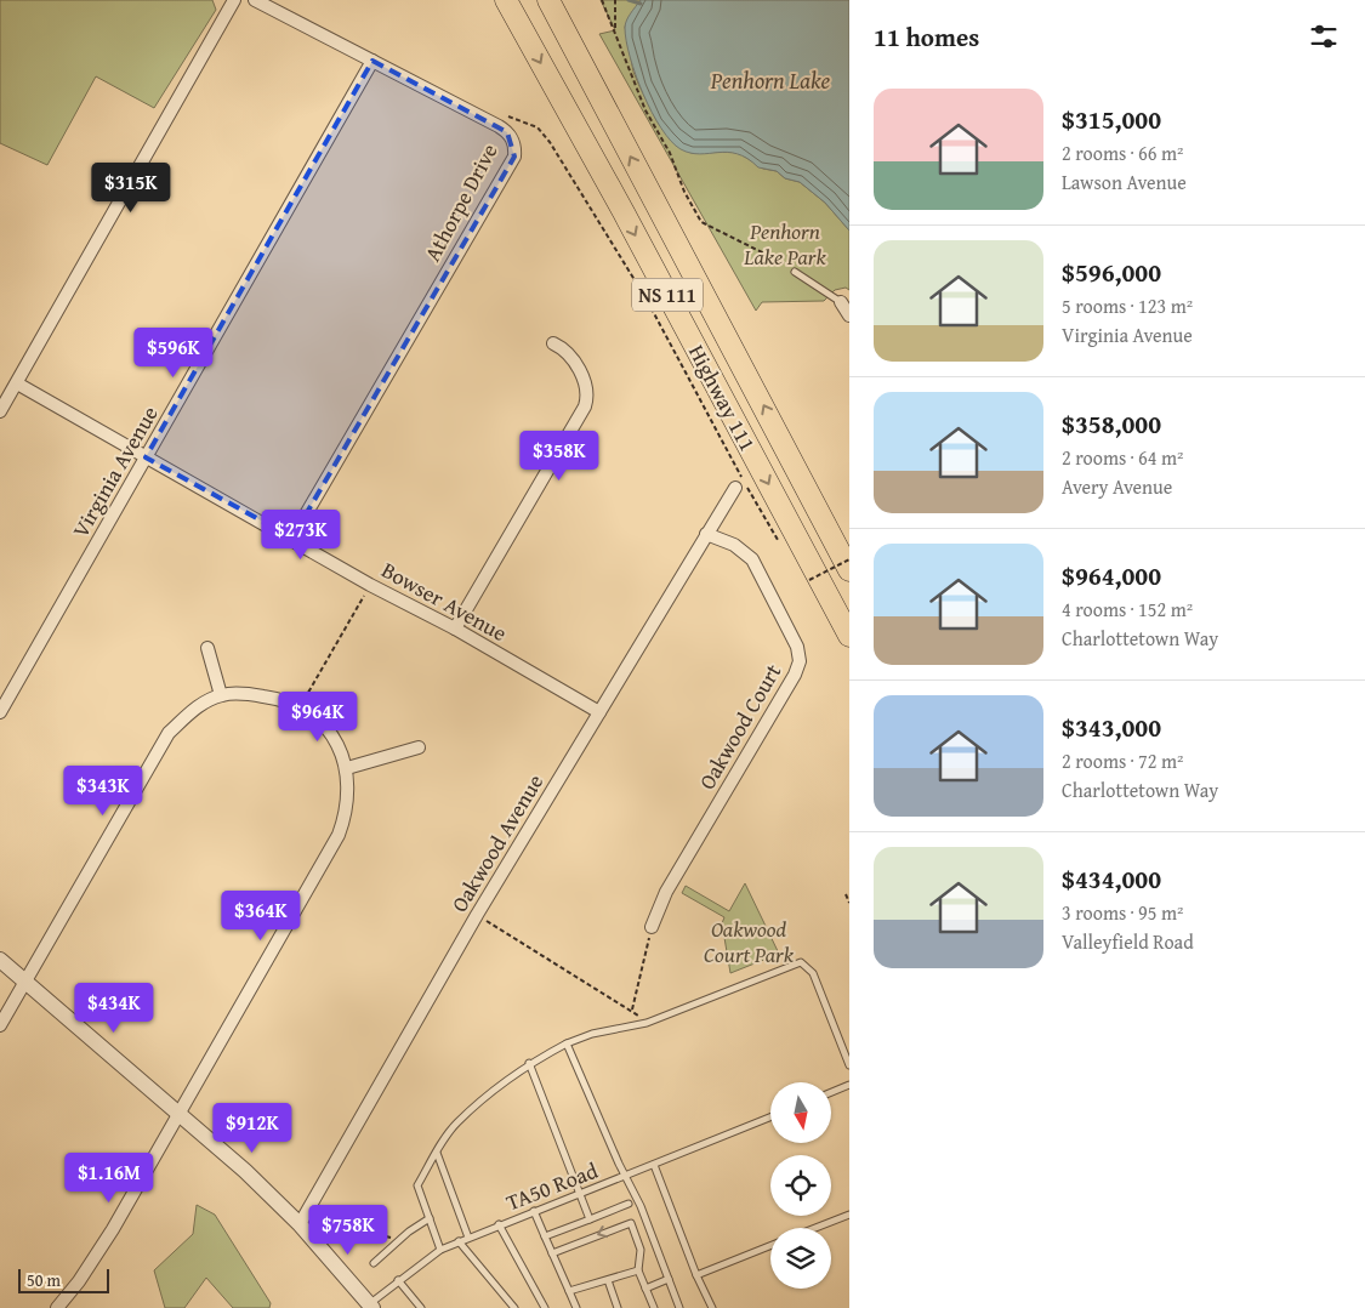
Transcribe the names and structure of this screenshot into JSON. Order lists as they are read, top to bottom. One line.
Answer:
{"streets":{"highway":["NS 111","Highway 111"],"street":["Athorpe Drive","Virginia Avenue","Bowser Avenue","Oakwood Court","Oakwood Avenue"],"lane":["TA50 Road"]},"crossings":[["Athorpe Drive","Virginia Avenue"],["Athorpe Drive","Bowser Avenue"],["Virginia Avenue","Bowser Avenue"],["Bowser Avenue","Oakwood Avenue"],["Oakwood Court","Oakwood Avenue"]],"water":["Penhorn Lake"],"parks":["Penhorn Lake Park","Oakwood Court Park"],"scale_bar":"50 m","north":"bottom","page":{"heading":"11 homes","list":[{"name":"$315,000","note":"2 rooms · 66 m² · Lawson Avenue"},{"name":"$596,000","note":"5 rooms · 123 m² · Virginia Avenue"},{"name":"$358,000","note":"2 rooms · 64 m² · Avery Avenue"},{"name":"$964,000","note":"4 rooms · 152 m² · Charlottetown Way"},{"name":"$343,000","note":"2 rooms · 72 m² · Charlottetown Way"},{"name":"$434,000","note":"3 rooms · 95 m² · Valleyfield Road"}],"price":["$315K","$596K","$358K","$273K","$964K","$343K","$364K","$434K","$912K","$1.16M","$758K"],"scale":"50 m"}}
